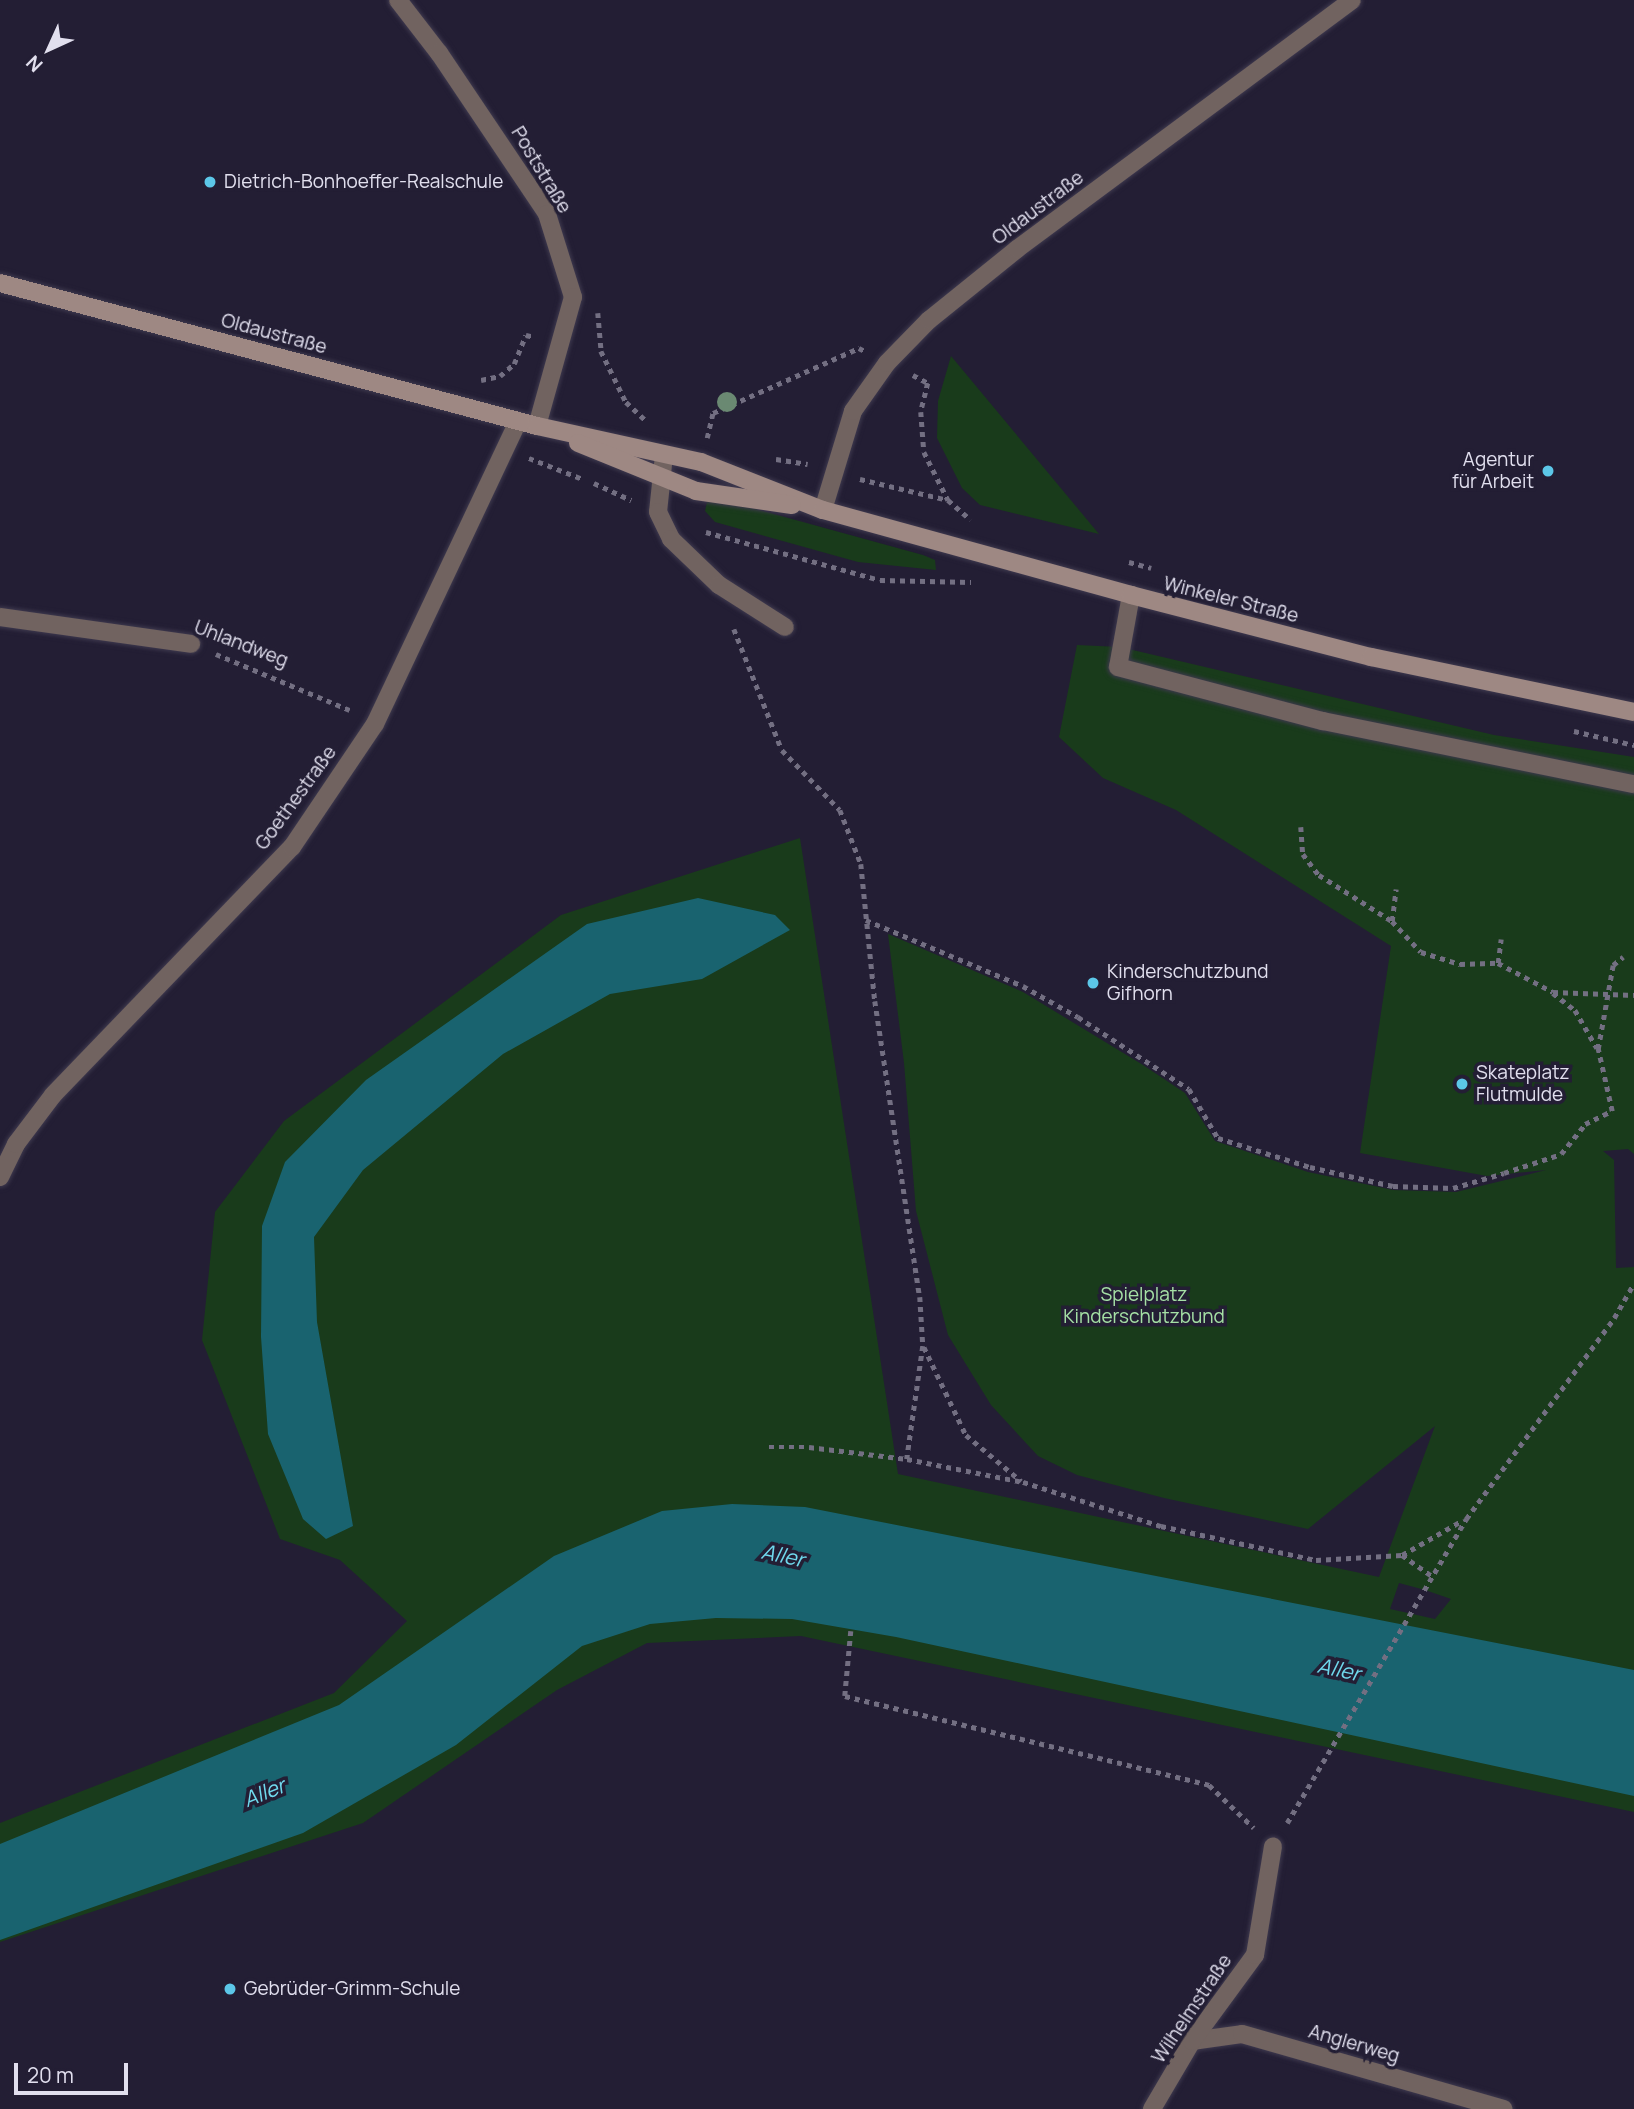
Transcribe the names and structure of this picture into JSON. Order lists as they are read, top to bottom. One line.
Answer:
{"streets":{"street":["Poststraße","Oldaustraße","Winkeler Straße","Uhlandweg","Goethestraße","Wilhelmstraße","Anglerweg"]},"crossings":[["Poststraße","Oldaustraße"],["Oldaustraße","Winkeler Straße"],["Oldaustraße","Goethestraße"],["Uhlandweg","Goethestraße"],["Wilhelmstraße","Anglerweg"]],"water":["Aller"],"parks":["Spielplatz Kinderschutzbund"],"places":["Dietrich-Bonhoeffer-Realschule","Agentur für Arbeit","Kinderschutzbund Gifhorn","Skateplatz Flutmulde","Gebrüder-Grimm-Schule"],"scale_bar":"20 m","north":"bottom left"}
